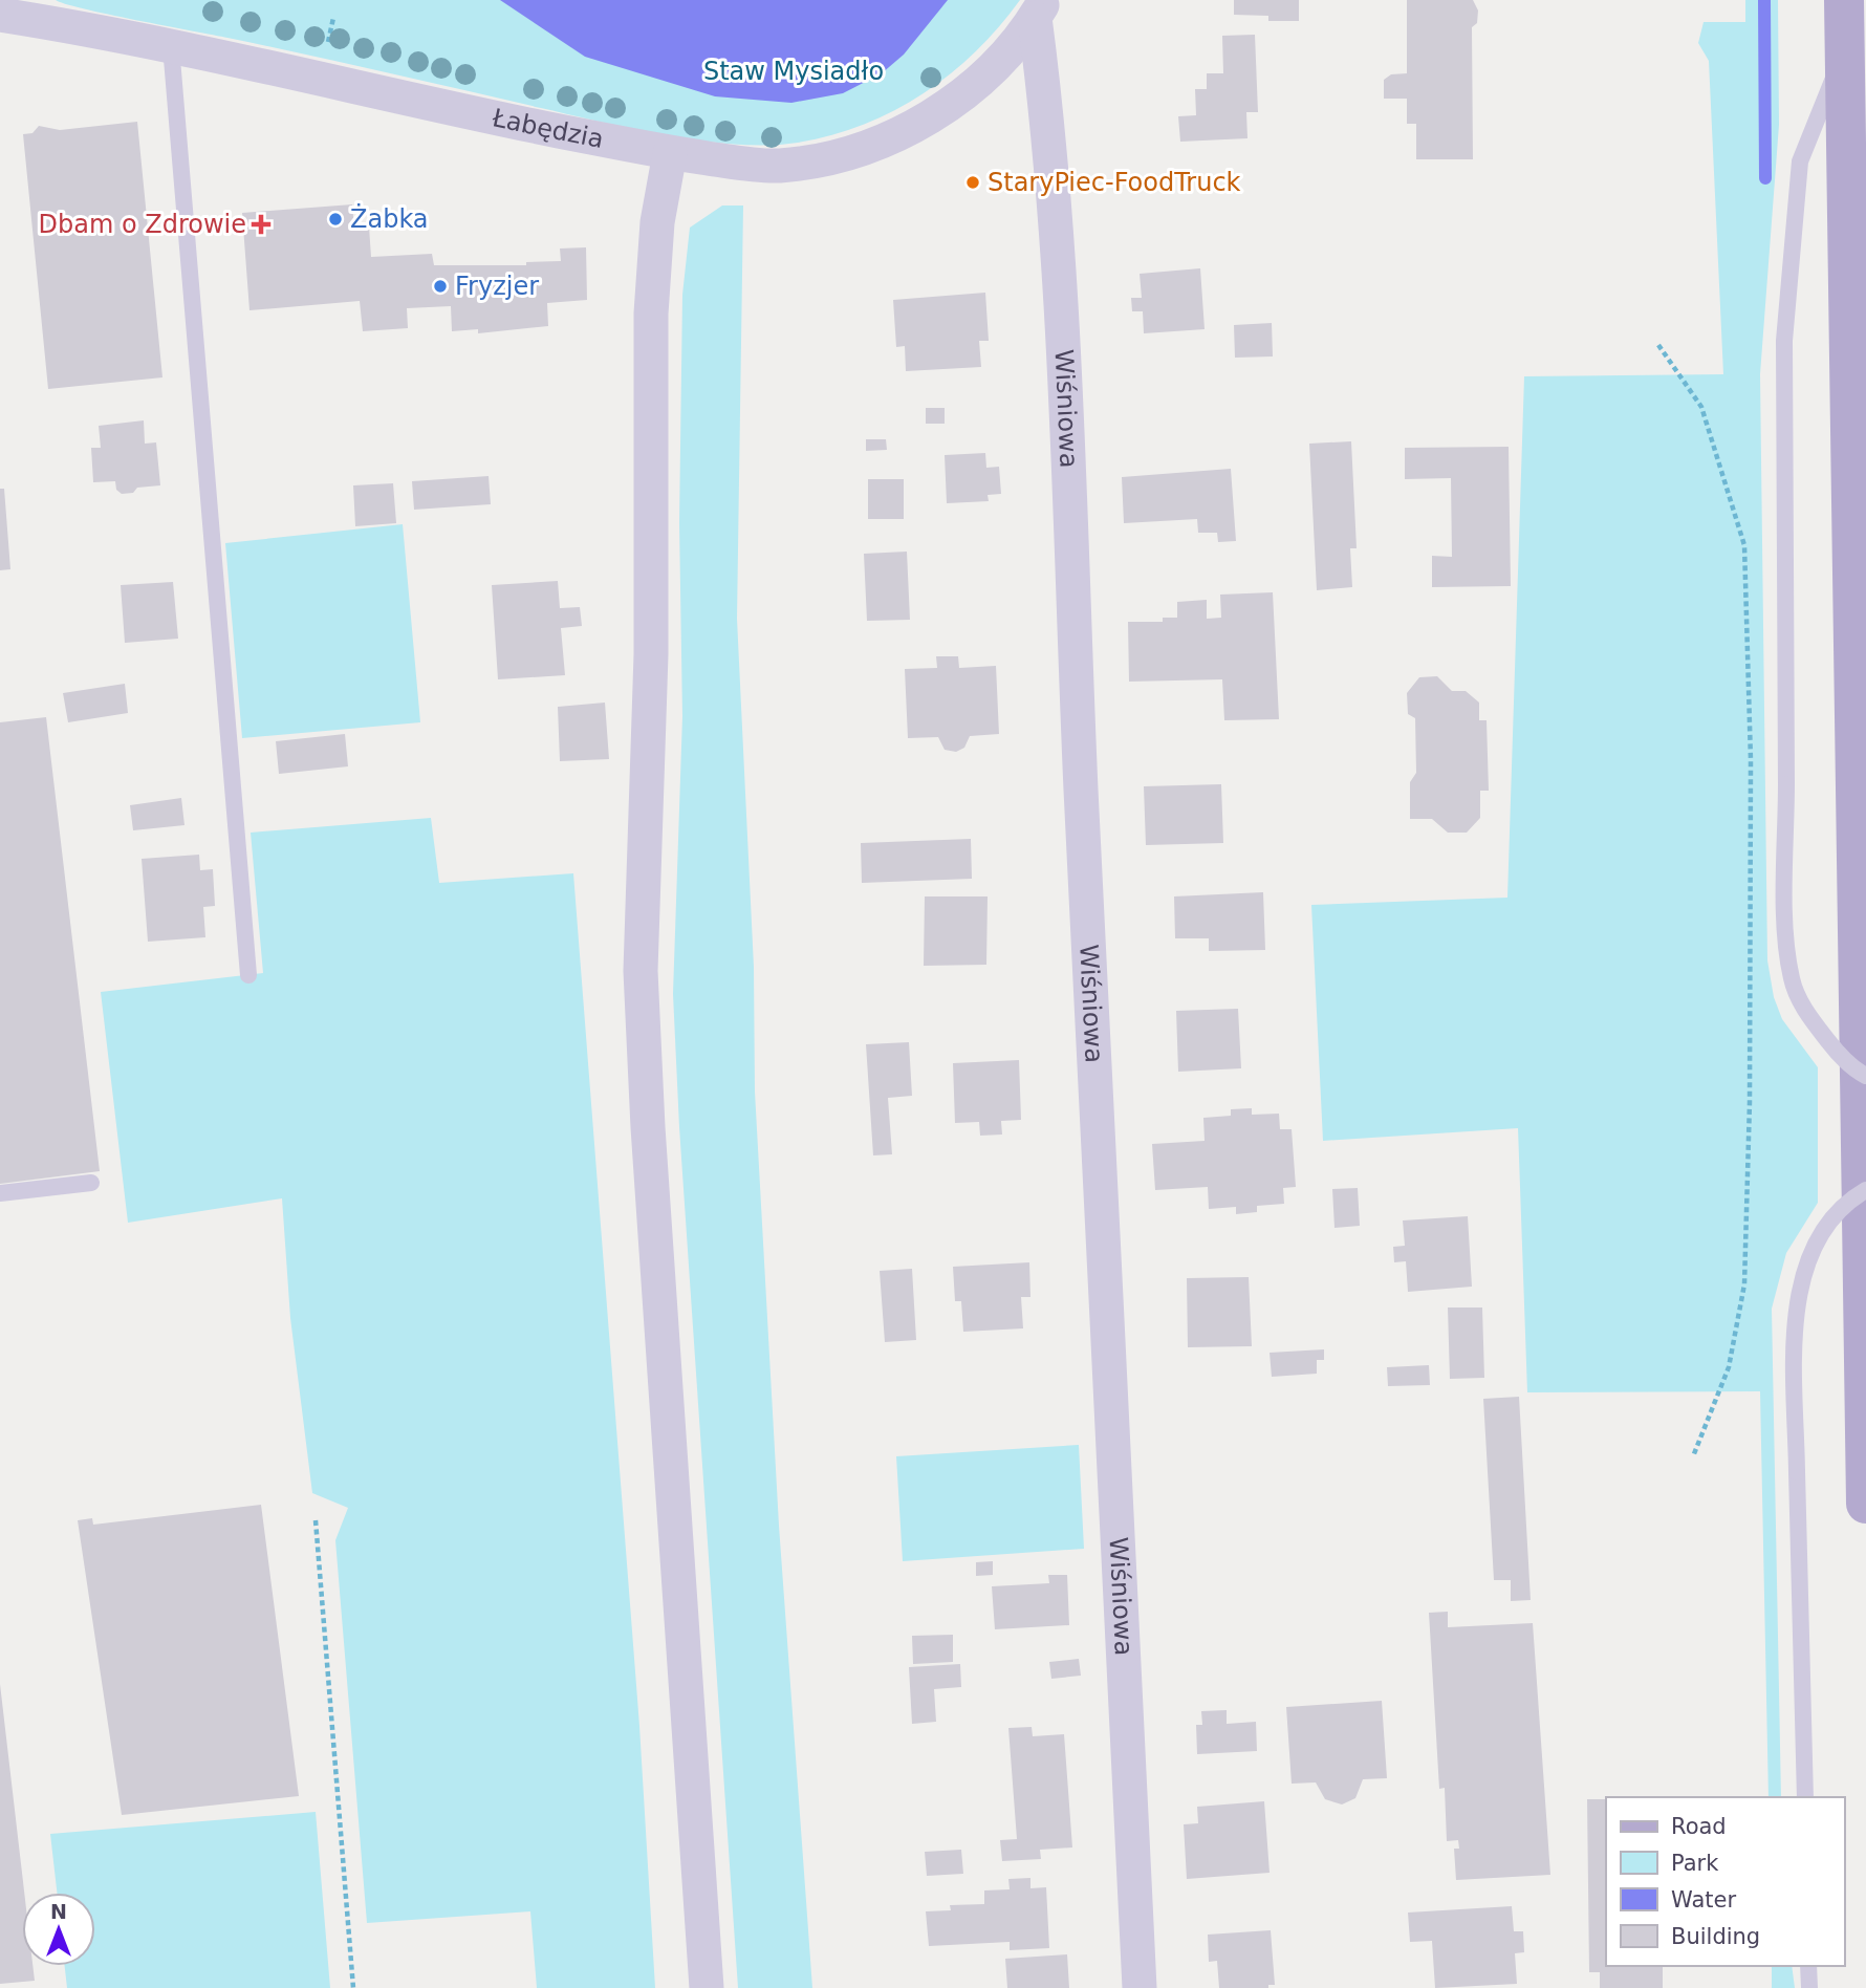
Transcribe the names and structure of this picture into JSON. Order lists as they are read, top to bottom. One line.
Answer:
{"streets":{"street":["Łabędzia","Wiśniowa"]},"crossings":[["Łabędzia","Wiśniowa"]],"parks":["Staw Mysiadło"],"places":{"other":["StaryPiec-FoodTruck","Żabka","Fryzjer"],"health":["Dbam o Zdrowie"]},"legend":["Road","Park","Water","Building"],"north":"top"}
